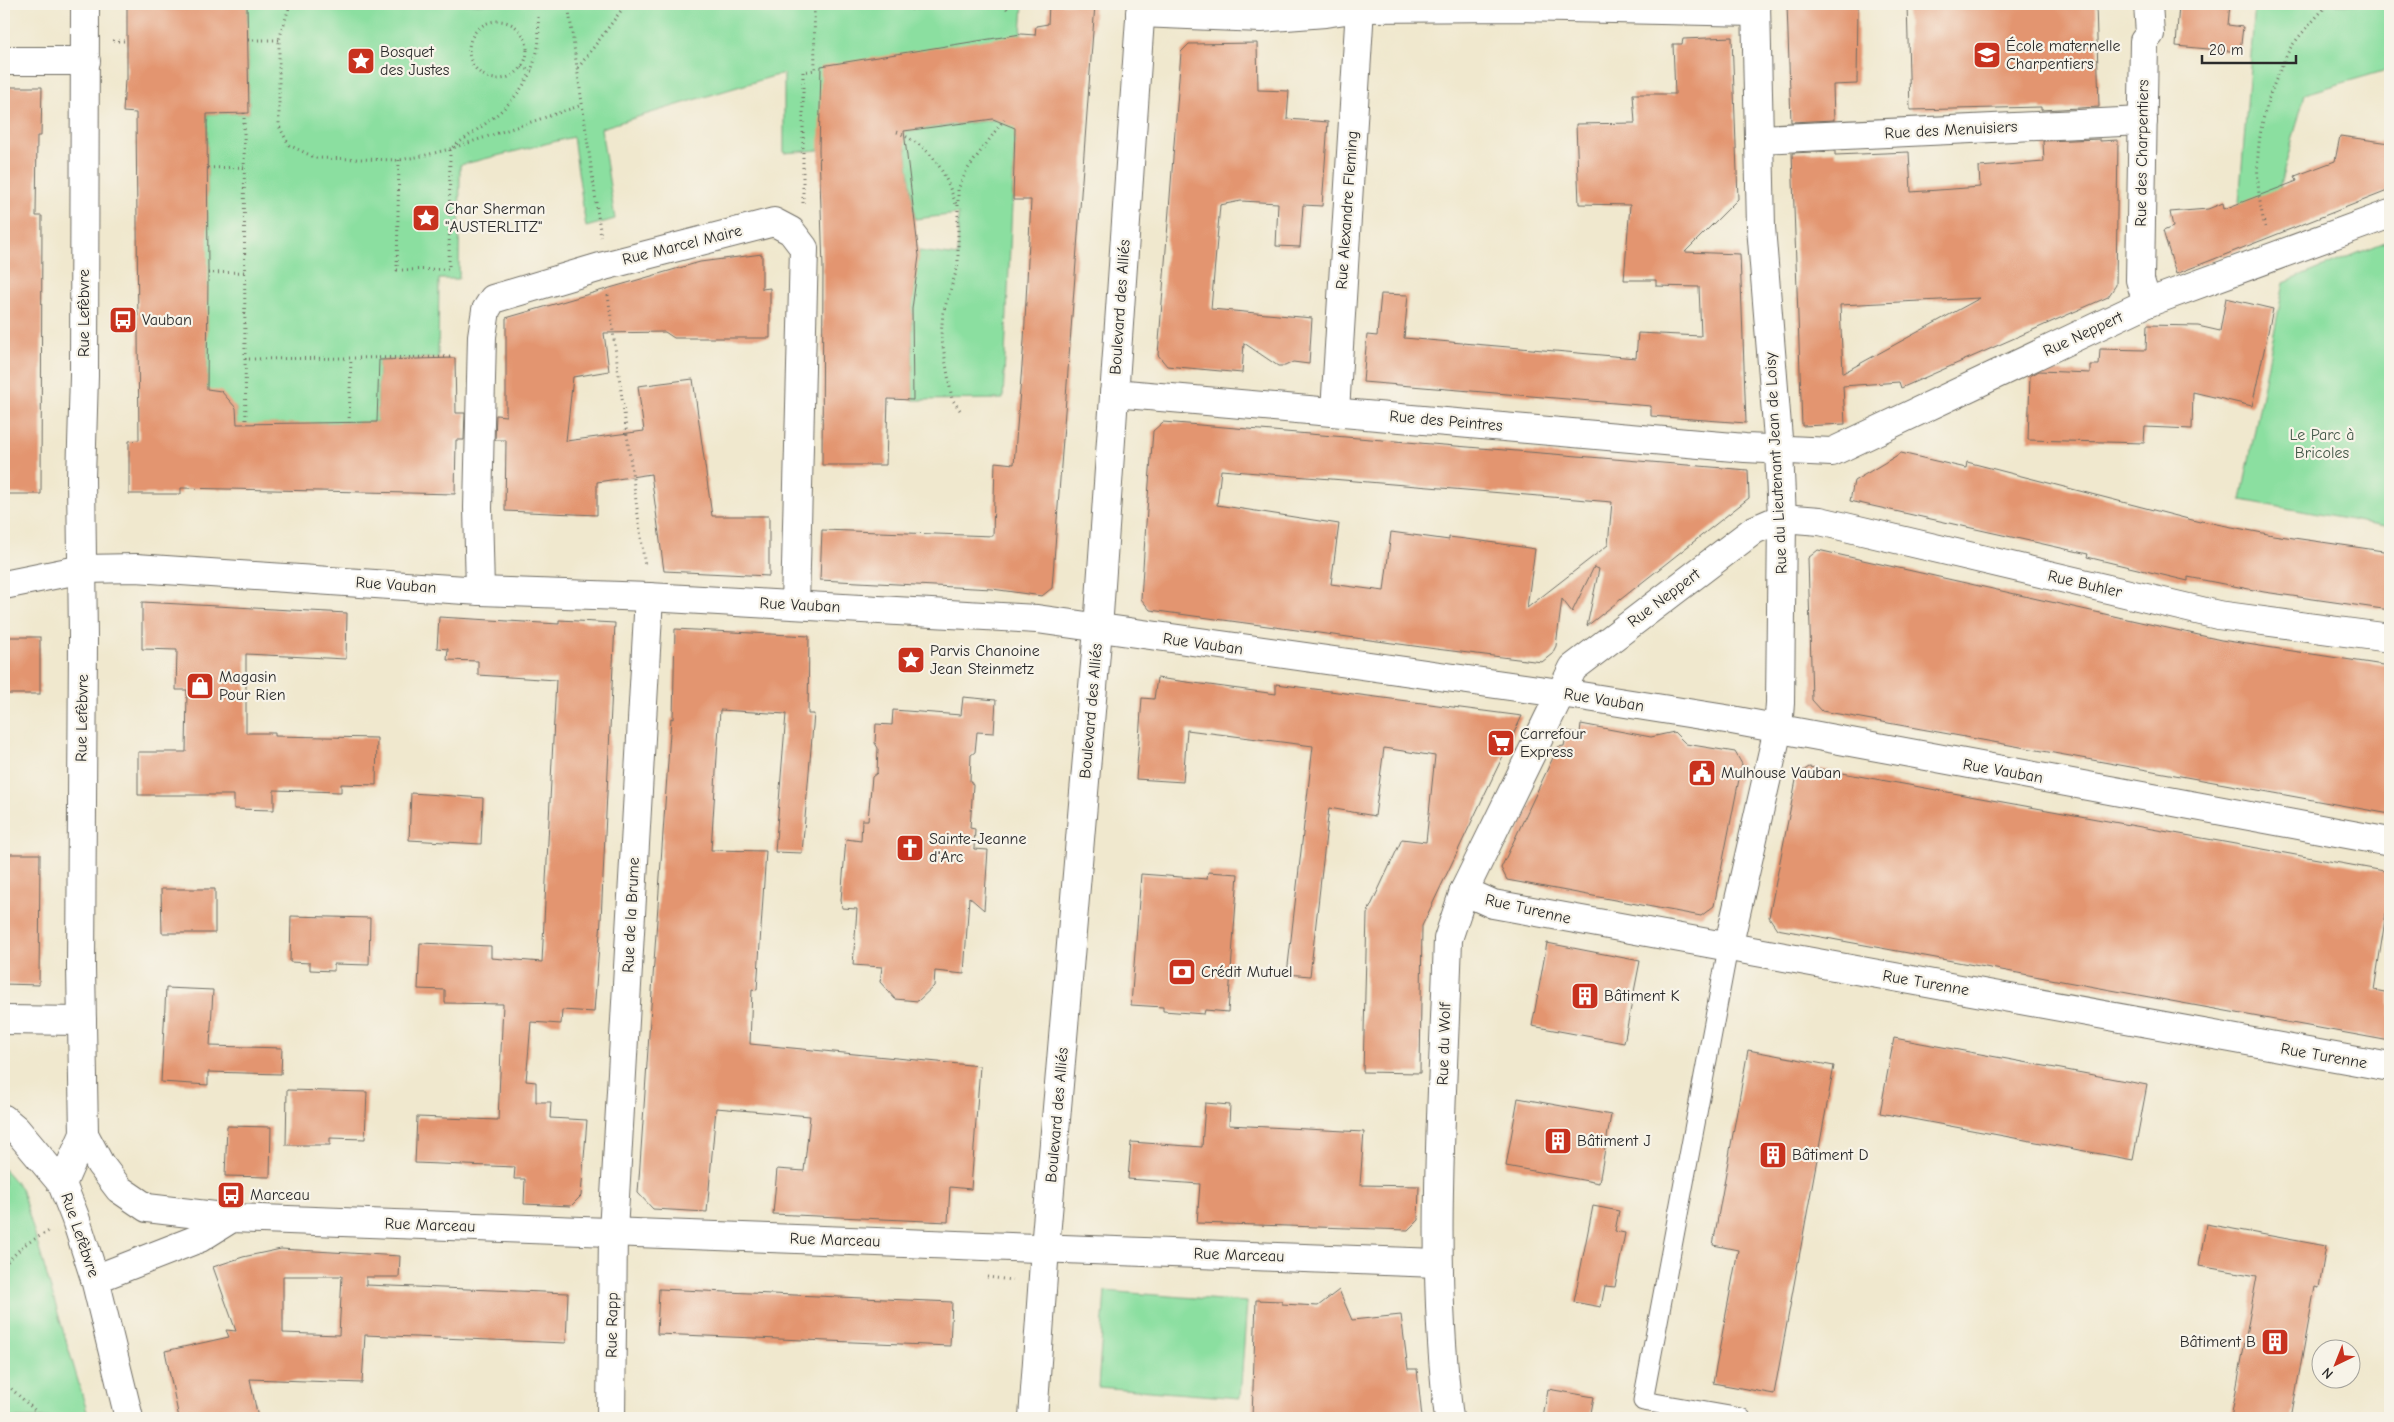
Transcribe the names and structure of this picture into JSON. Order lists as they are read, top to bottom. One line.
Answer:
{"streets":{"street":["Rue des Menuisiers","Rue des Charpentiers","Rue Alexandre Fleming","Rue Marcel Maire","Boulevard des Alliés","Rue Lefèbvre","Rue Neppert","Rue des Peintres","Rue du Lieutenant Jean de Loisy","Rue Buhler","Rue Vauban","Rue Turenne","Rue de la Brume","Rue du Wolf","Rue Marceau","Rue Rapp"]},"crossings":[["Rue des Menuisiers","Rue des Charpentiers"],["Rue des Menuisiers","Rue du Lieutenant Jean de Loisy"],["Rue des Charpentiers","Rue Neppert"],["Rue Alexandre Fleming","Rue des Peintres"],["Rue Marcel Maire","Rue Vauban"],["Boulevard des Alliés","Rue des Peintres"],["Boulevard des Alliés","Rue Vauban"],["Boulevard des Alliés","Rue Marceau"],["Rue Lefèbvre","Rue Vauban"],["Rue Lefèbvre","Rue Marceau"],["Rue Neppert","Rue des Peintres"],["Rue Neppert","Rue du Lieutenant Jean de Loisy"],["Rue Neppert","Rue Buhler"],["Rue Neppert","Rue Vauban"],["Rue Neppert","Rue du Wolf"],["Rue des Peintres","Rue du Lieutenant Jean de Loisy"],["Rue du Lieutenant Jean de Loisy","Rue Buhler"],["Rue du Lieutenant Jean de Loisy","Rue Vauban"],["Rue du Lieutenant Jean de Loisy","Rue Turenne"],["Rue Vauban","Rue de la Brume"],["Rue Vauban","Rue du Wolf"],["Rue Turenne","Rue du Wolf"],["Rue de la Brume","Rue Marceau"],["Rue de la Brume","Rue Rapp"],["Rue du Wolf","Rue Marceau"],["Rue Marceau","Rue Rapp"]],"parks":["Le Parc à Bricoles"],"places":{"school or university":["École maternelle Charpentiers"],"place":["Bosquet des Justes","Char Sherman \"AUSTERLITZ\"","Parvis Chanoine Jean Steinmetz"],"bus stop":["Vauban","Marceau"],"shop":["Magasin Pour Rien"],"supermarket":["Carrefour Express"],"public building":["Mulhouse Vauban"],"church":["Sainte-Jeanne d'Arc"],"bank":["Crédit Mutuel"],"building":["Bâtiment K","Bâtiment J","Bâtiment D","Bâtiment B"]},"scale_bar":"20 m","north":"bottom left"}
